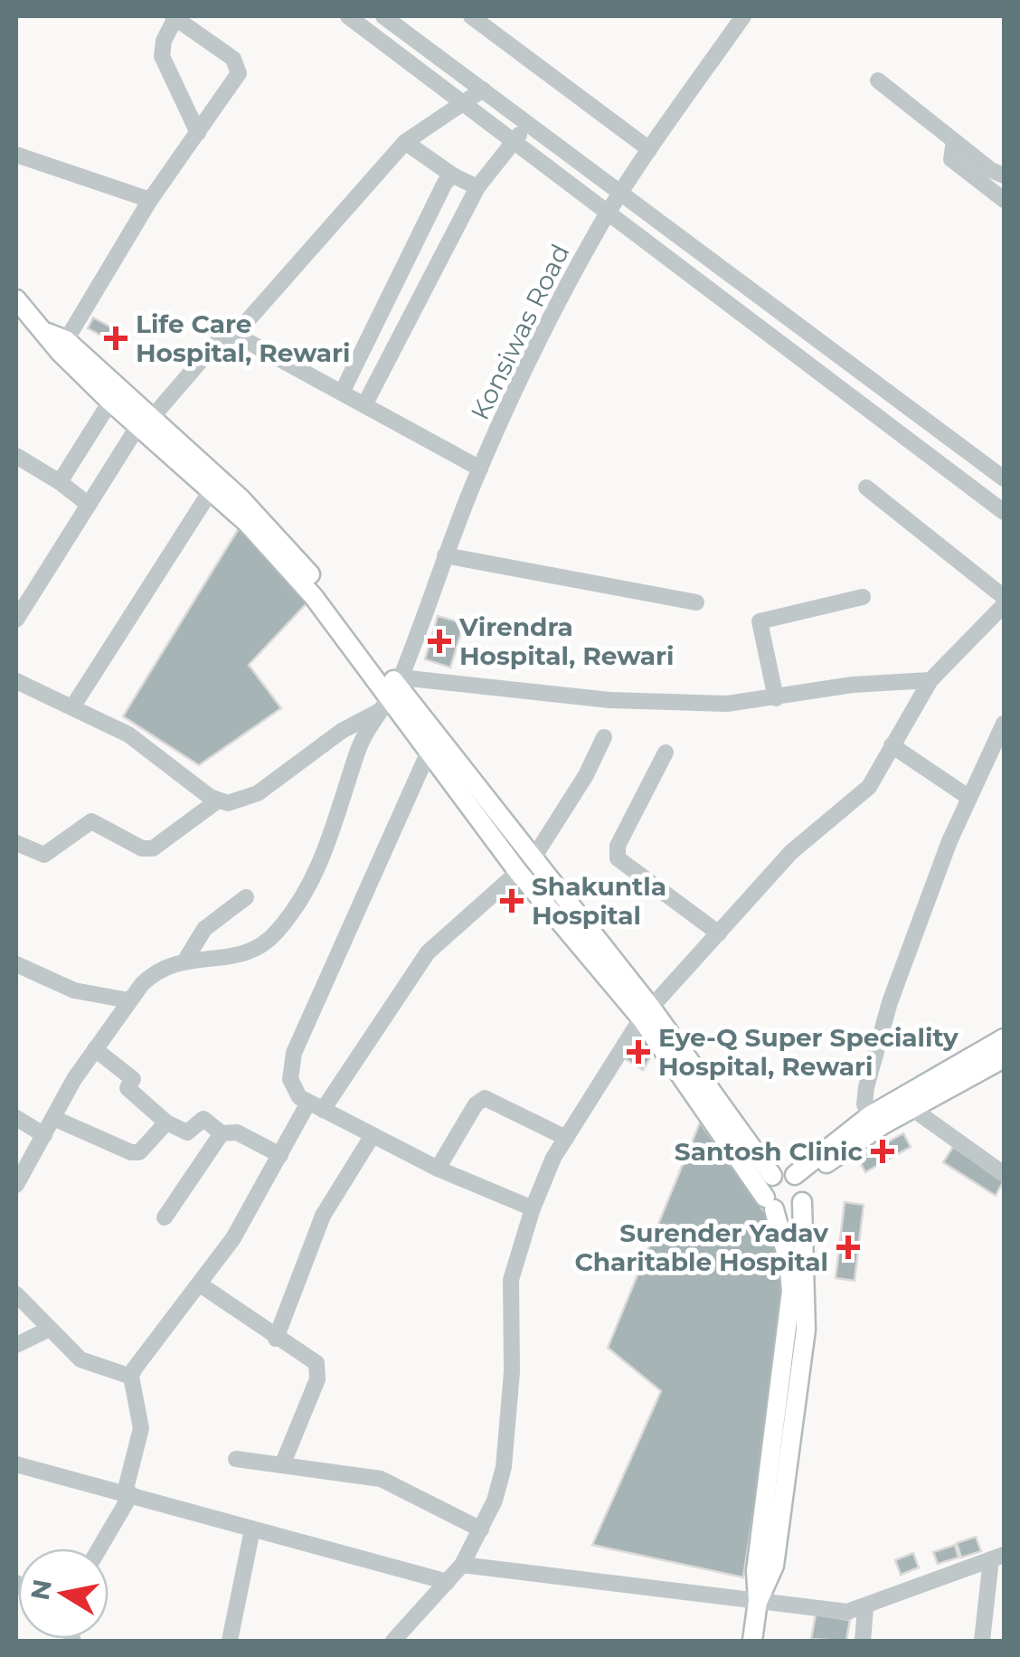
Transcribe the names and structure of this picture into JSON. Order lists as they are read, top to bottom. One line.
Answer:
{"streets":{"street":["Konsiwas Road"]},"places":{"health":["Life Care Hospital, Rewari","Virendra Hospital, Rewari","Shakuntla Hospital","Eye-Q Super Speciality Hospital, Rewari","Santosh Clinic","Surender Yadav Charitable Hospital"]},"north":"left"}
